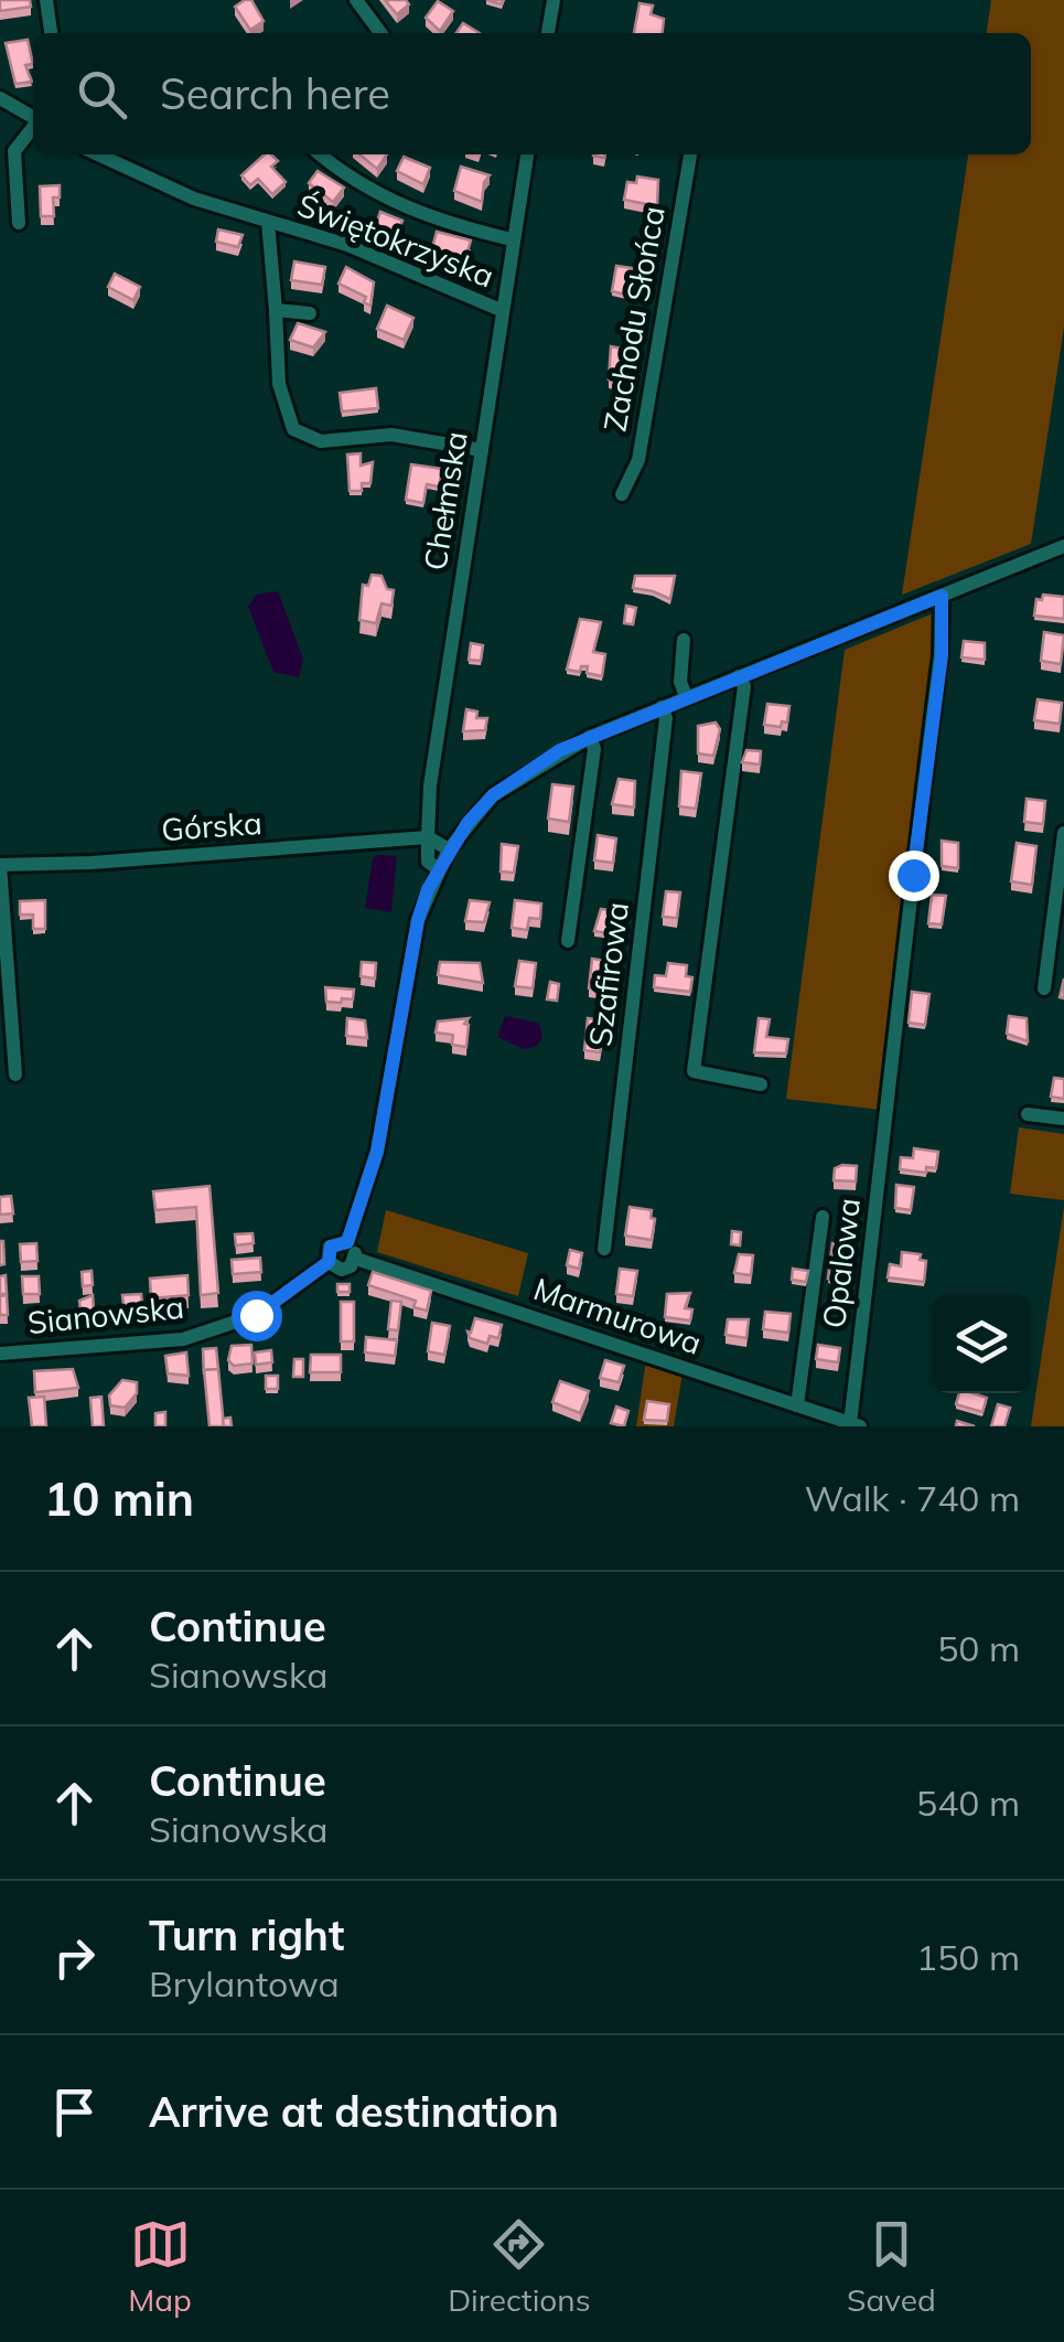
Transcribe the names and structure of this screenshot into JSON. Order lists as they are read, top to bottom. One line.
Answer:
{"streets":{"street":["Świętokrzyska","Zachodu Słońca","Chełmska","Górska","Szafirowa","Opalowa","Sianowska","Marmurowa"]},"crossings":[["Świętokrzyska","Chełmska"],["Chełmska","Górska"],["Opalowa","Marmurowa"],["Sianowska","Marmurowa"]],"page":{"search":"Search here","heading":["10 min","Walk · 740 m"],"list":[["Continue","Sianowska","50 m"],["Continue","Sianowska","540 m"],["Turn right","Brylantowa","150 m"],"Arrive at destination"],"nav":["Map","Directions","Saved"]}}
